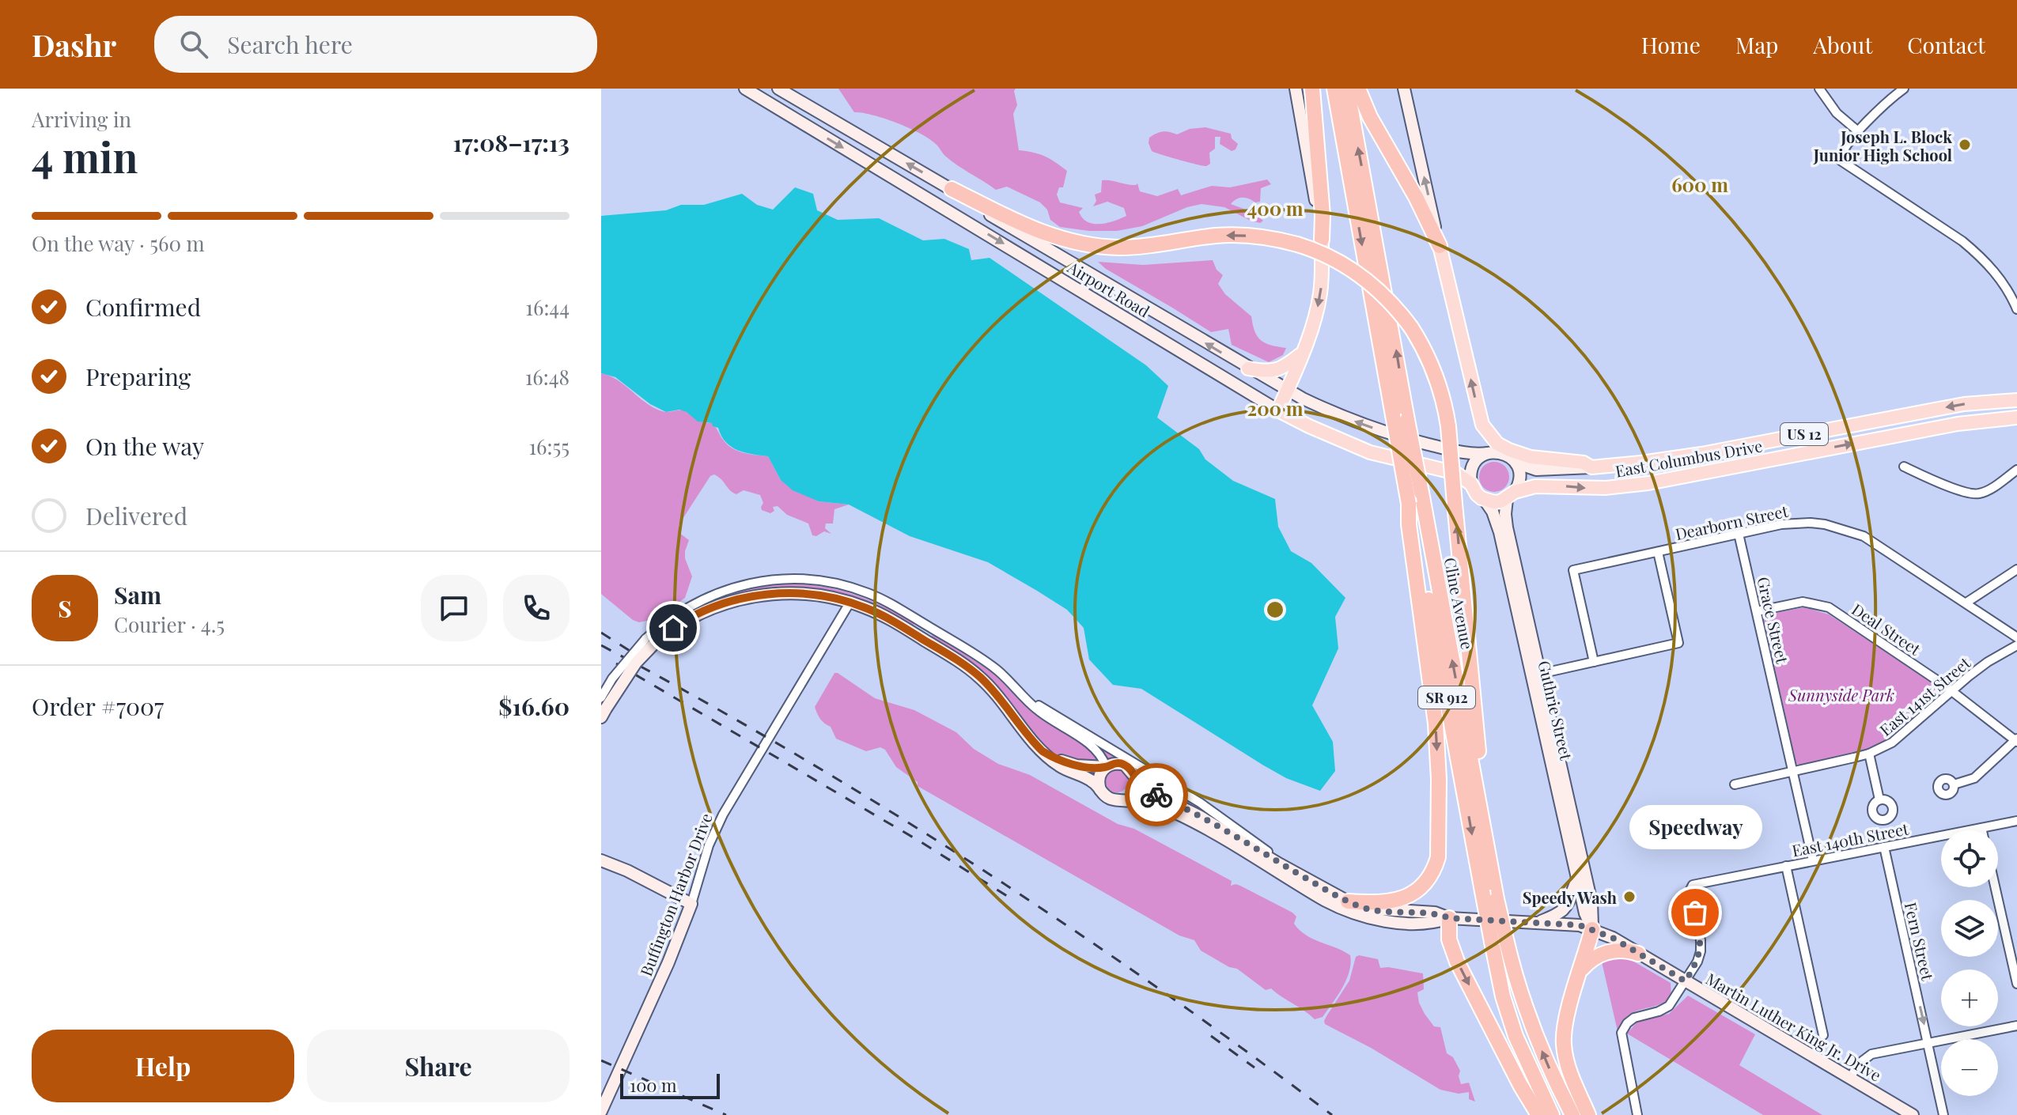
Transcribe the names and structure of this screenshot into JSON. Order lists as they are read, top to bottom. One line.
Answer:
{"streets":{"highway":["Cline Avenue","SR 912"],"main road":["Airport Road","US 12","East Columbus Drive","Guthrie Street","Buffington Harbor Drive","Martin Luther King Jr. Drive"],"street":["Dearborn Street","Grace Street","Deal Street","East 141st Street","East 140th Street","Fern Street"]},"crossings":[["Airport Road","US 12"],["Airport Road","East Columbus Drive"],["Airport Road","Guthrie Street"],["US 12","East Columbus Drive"],["US 12","Guthrie Street"],["East Columbus Drive","Guthrie Street"],["Dearborn Street","Grace Street"],["Grace Street","Deal Street"],["Grace Street","East 141st Street"],["Grace Street","East 140th Street"],["Deal Street","East 141st Street"],["Guthrie Street","Martin Luther King Jr. Drive"],["East 140th Street","Fern Street"],["East 140th Street","Martin Luther King Jr. Drive"]],"one_way":["Fern Street"],"parks":["Sunnyside Park"],"places":["Joseph L. Block Junior High School","Speedy Wash","Speedway"],"scale_bar":"100 m","page":{"header":"Dashr","search":"Search here","nav":["Home","Map","About","Contact"],"heading":["4 min","Arriving in","17:08–17:13"],"panel":["Sam","Courier · 4.5","Order #7007","$16.60"],"bar":"On the way · 560 m","list":[["Confirmed","16:44"],["Preparing","16:48"],["On the way","16:55"],"Delivered"],"round":"S","bubble":"Speedway","map_buttons":["+","−"],"buttons":["Help","Share"],"scale":"100 m"},"rings":["600 m","400 m","200 m"]}
